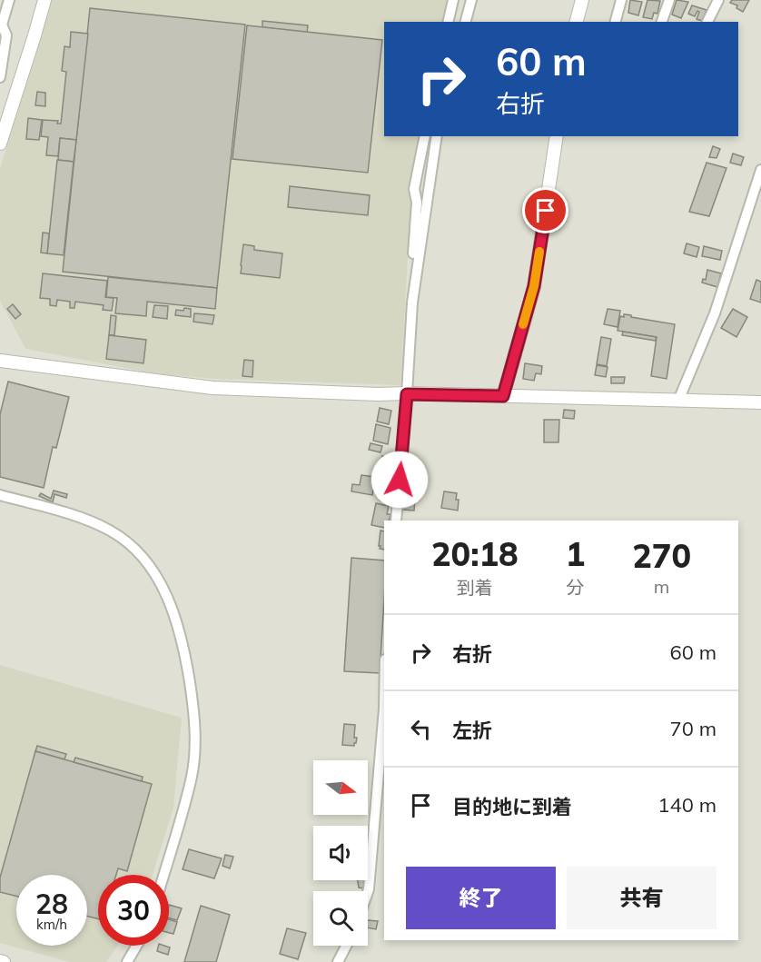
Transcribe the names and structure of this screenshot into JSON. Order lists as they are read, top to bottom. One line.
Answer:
{"north":"right","page":{"turn":["60 m","右折"],"eta":["20:18","到着","1","分","270","m"],"list":[{"name":"右折","value":"60 m"},{"name":"左折","value":"70 m"},{"name":"目的地に到着","value":"140 m"}],"buttons":["終了","共有"],"speed":"28 km/h","limit":"30"}}
